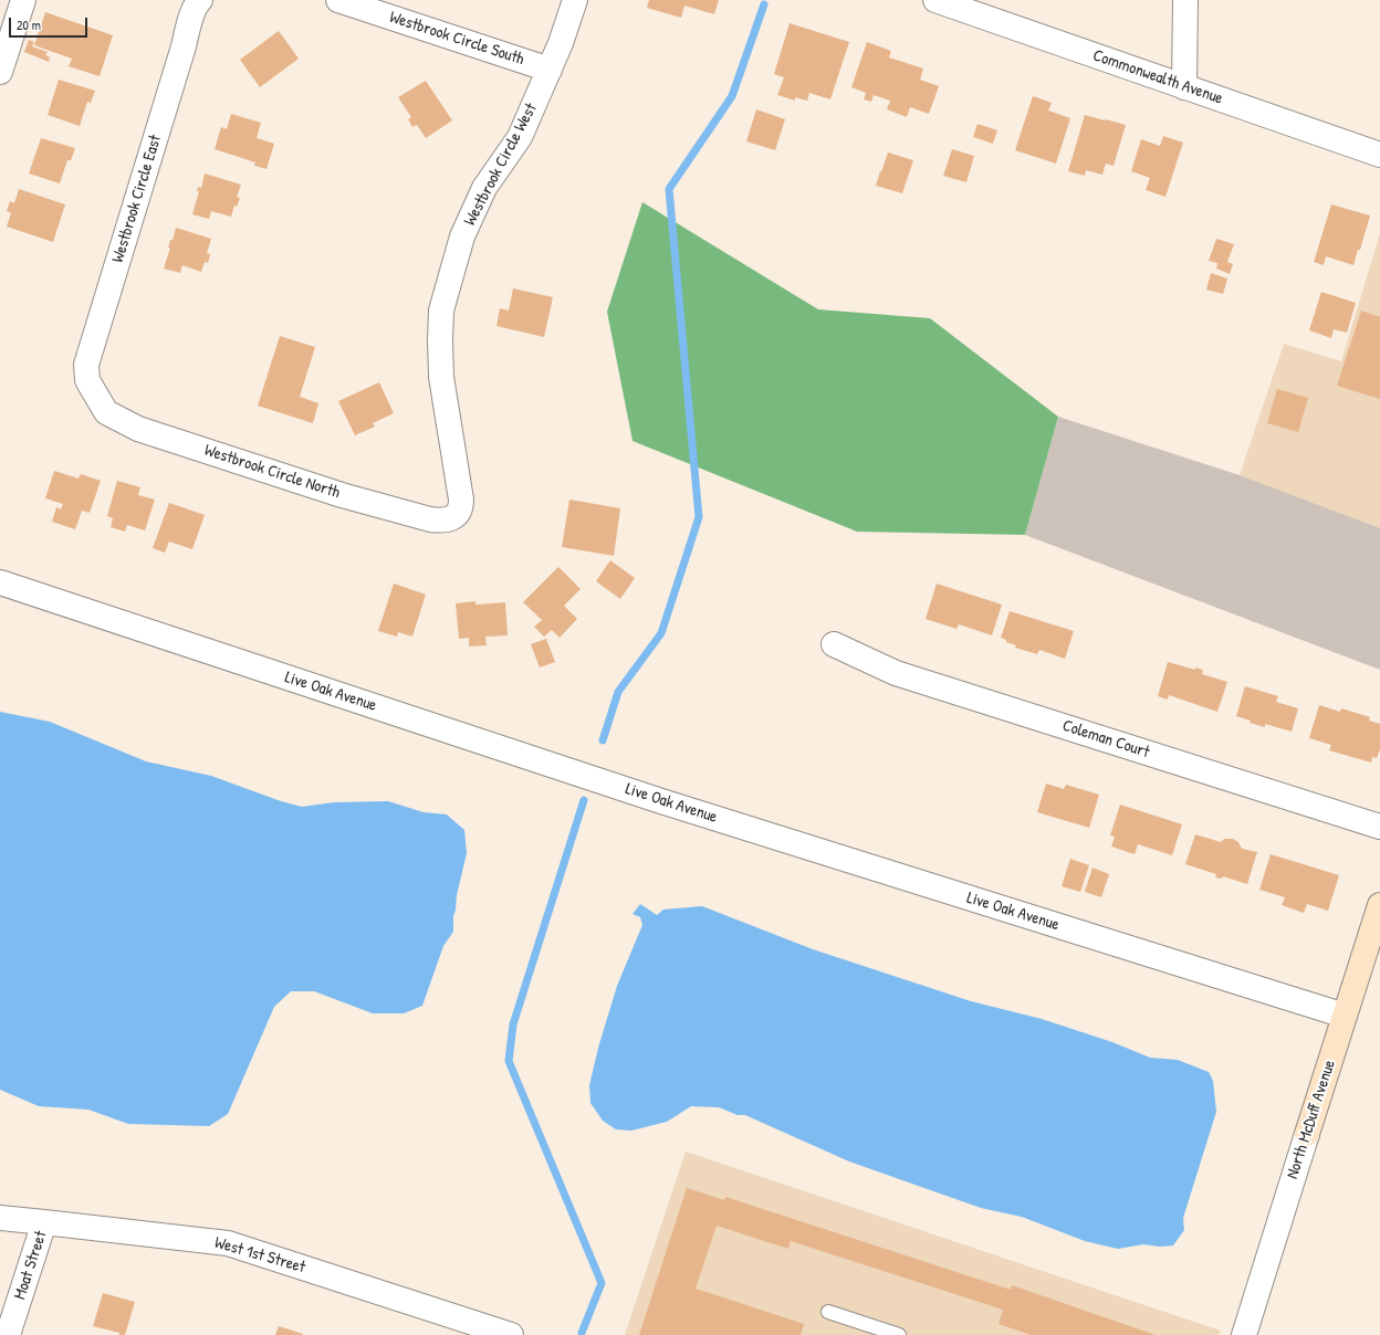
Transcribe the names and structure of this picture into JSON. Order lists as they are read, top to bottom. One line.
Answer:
{"streets":{"main road":["North McDuff Avenue"],"street":["Westbrook Circle South","Commonwealth Avenue","Westbrook Circle West","Westbrook Circle East","Westbrook Circle North","Live Oak Avenue","Coleman Court","West 1st Street","Moat Street"]},"crossings":[["Westbrook Circle South","Westbrook Circle West"],["Westbrook Circle West","Westbrook Circle North"],["Westbrook Circle East","Westbrook Circle North"],["Live Oak Avenue","North McDuff Avenue"],["West 1st Street","Moat Street"]],"scale_bar":"20 m"}
